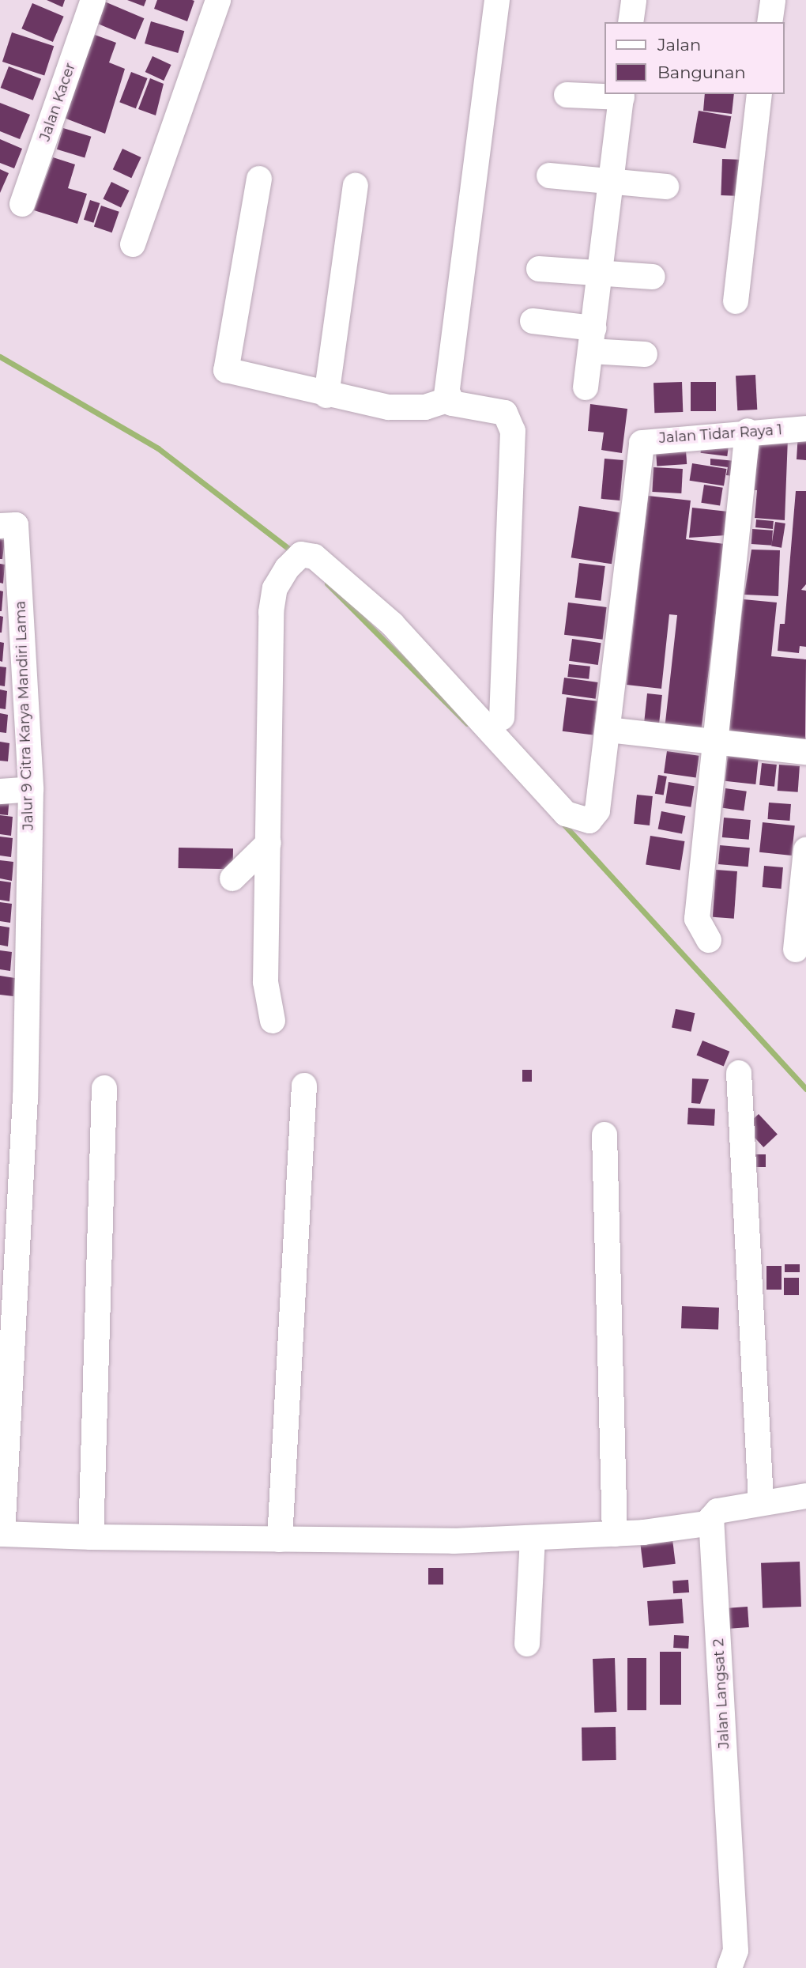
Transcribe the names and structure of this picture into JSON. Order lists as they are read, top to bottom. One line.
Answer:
{"streets":{"street":["Jalan Kacer","Jalan Tidar Raya 1","Jalur 9 Citra Karya Mandiri Lama","Jalan Langsat 2"]},"legend":["Jalan","Bangunan"]}
